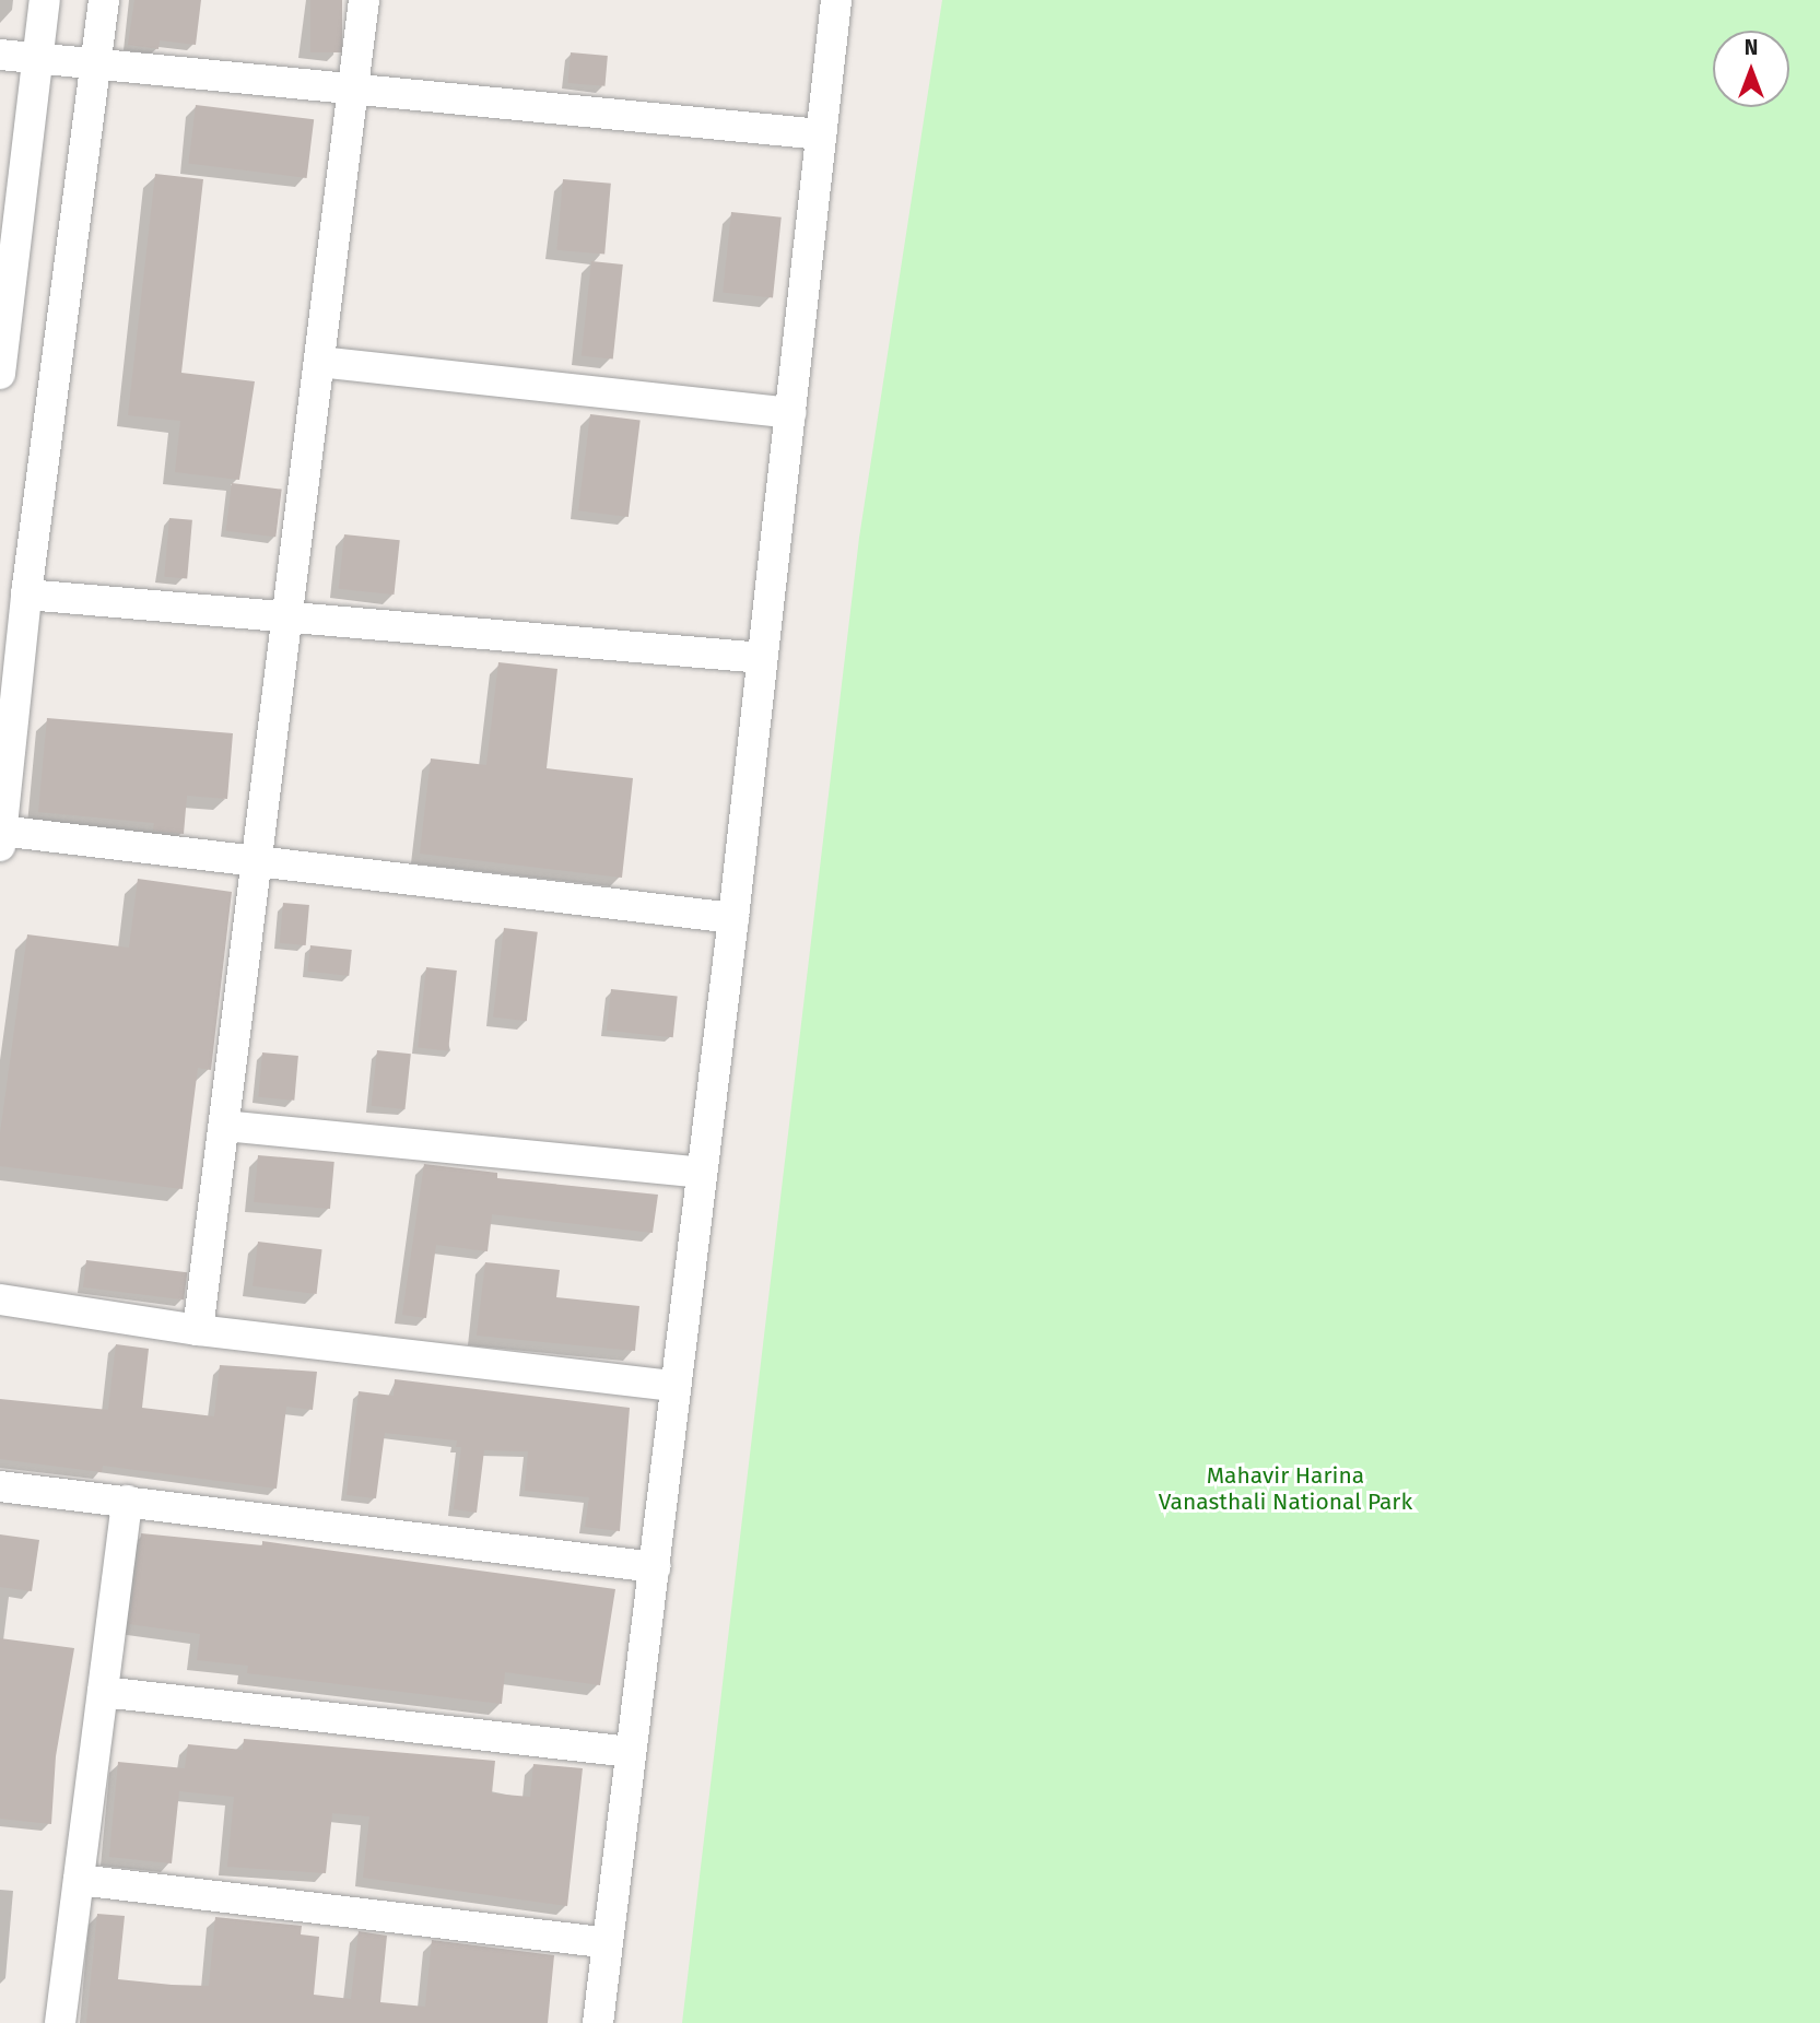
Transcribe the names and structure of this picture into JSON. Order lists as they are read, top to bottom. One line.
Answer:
{"parks":["Mahavir Harina Vanasthali National Park"],"north":"top"}
